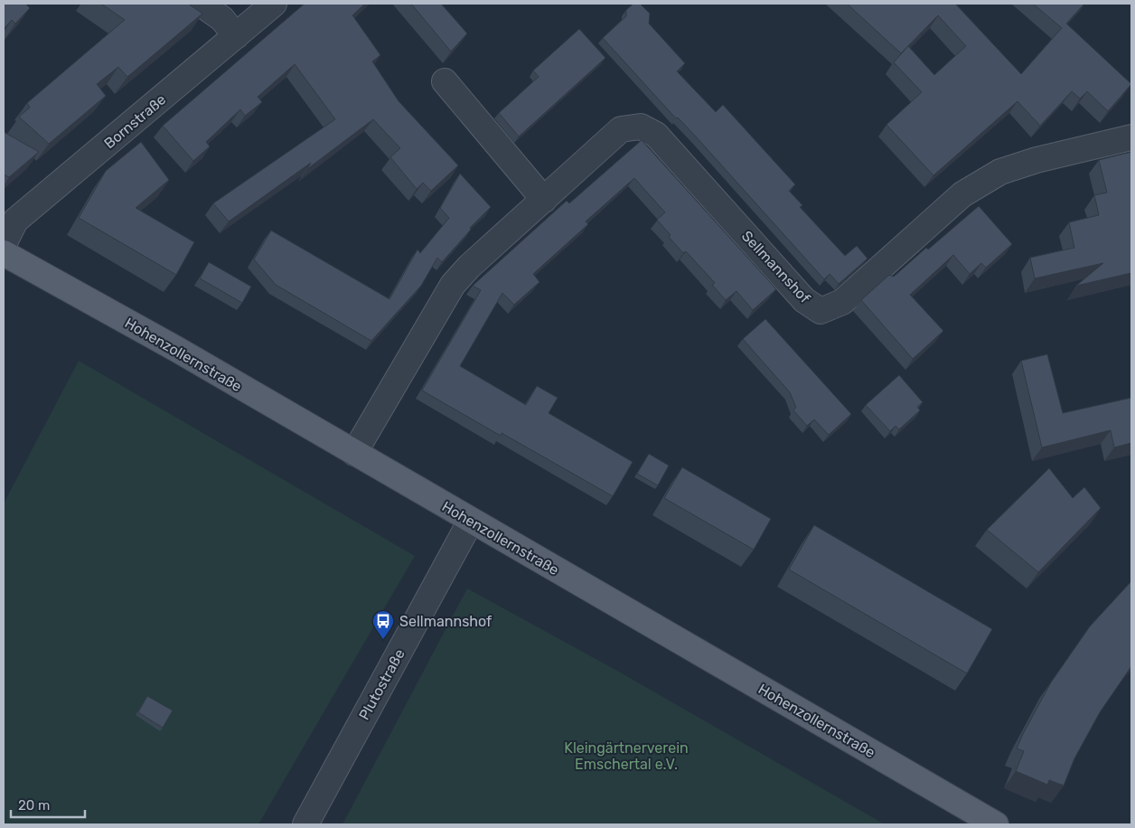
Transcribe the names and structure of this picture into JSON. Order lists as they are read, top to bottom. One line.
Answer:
{"streets":{"main road":["Hohenzollernstraße"],"street":["Bornstraße","Sellmannshof","Plutostraße"]},"crossings":[["Sellmannshof","Hohenzollernstraße"],["Hohenzollernstraße","Plutostraße"]],"parks":["Kleingärtnerverein Emschertal e.V."],"places":{"bus stop":["Sellmannshof"]},"scale_bar":"20 m"}
